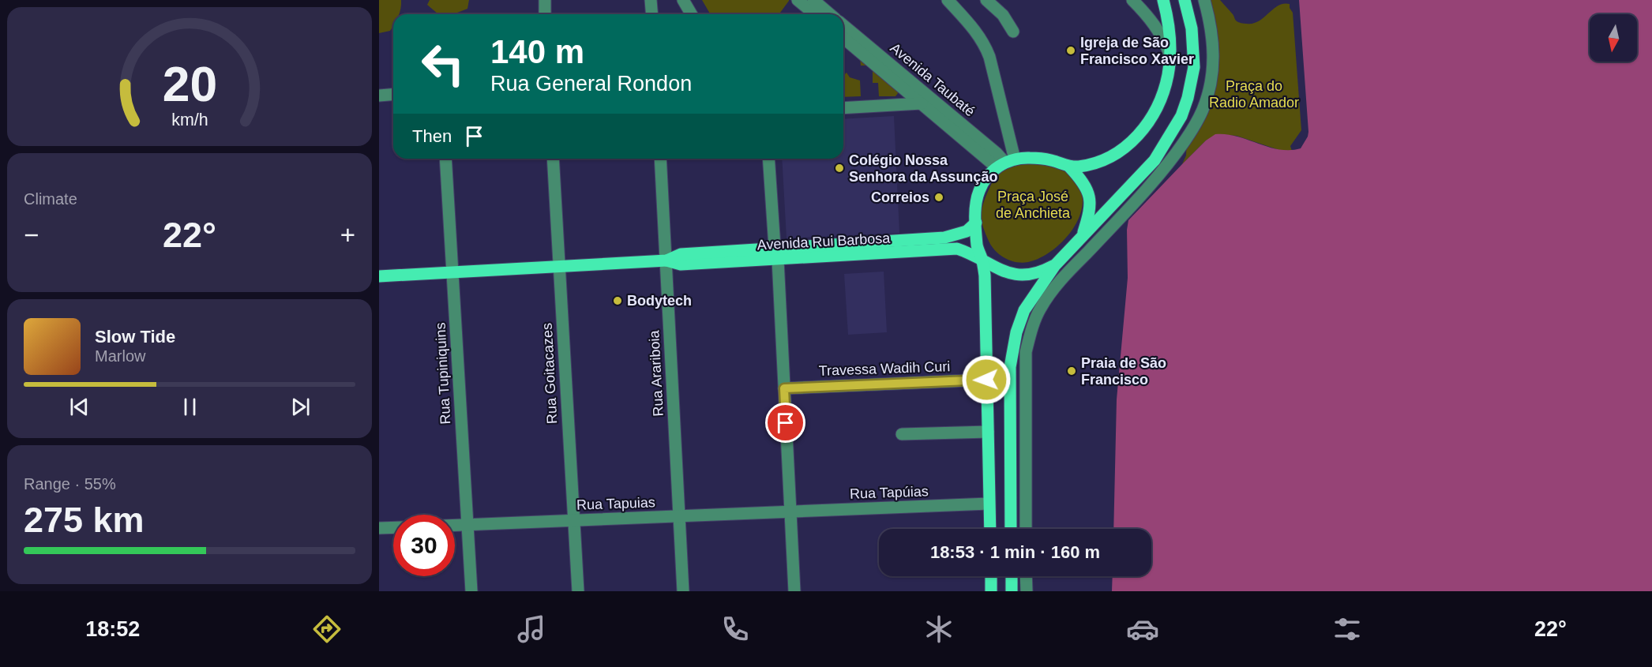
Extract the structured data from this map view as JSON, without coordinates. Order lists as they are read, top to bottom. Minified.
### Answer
{"streets":{"main road":["Avenida Rui Barbosa"],"street":["Avenida Taubaté","Travessa Wadih Curi","Rua Tupiniquins","Rua Goitacazes","Rua Arariboia","Rua Tapúias","Rua Tapuias"]},"crossings":[["Avenida Taubaté","Avenida Rui Barbosa"],["Avenida Rui Barbosa","Rua Tupiniquins"],["Avenida Rui Barbosa","Rua Goitacazes"],["Avenida Rui Barbosa","Rua Arariboia"],["Rua Tupiniquins","Rua Tapuias"],["Rua Goitacazes","Rua Tapuias"],["Rua Arariboia","Rua Tapuias"],["Rua Tapúias","Rua Tapuias"]],"parks":["Praça do Radio Amador","Praça José de Anchieta"],"places":["Igreja de São Francisco Xavier","Colégio Nossa Senhora da Assunção","Correios","Bodytech","Praia de São Francisco"],"north":"bottom","page":{"turn":["140 m","Rua General Rondon"],"then":"Then","tile":["Climate",["Range · 55%","275 km"]],"heat":["−","22°","+"],"song":["Slow Tide","Marlow"],"limit":"30","trip":"18:53 · 1 min · 160 m","tabs":["18:52","22°"],"gauge":["20","km/h"]}}
